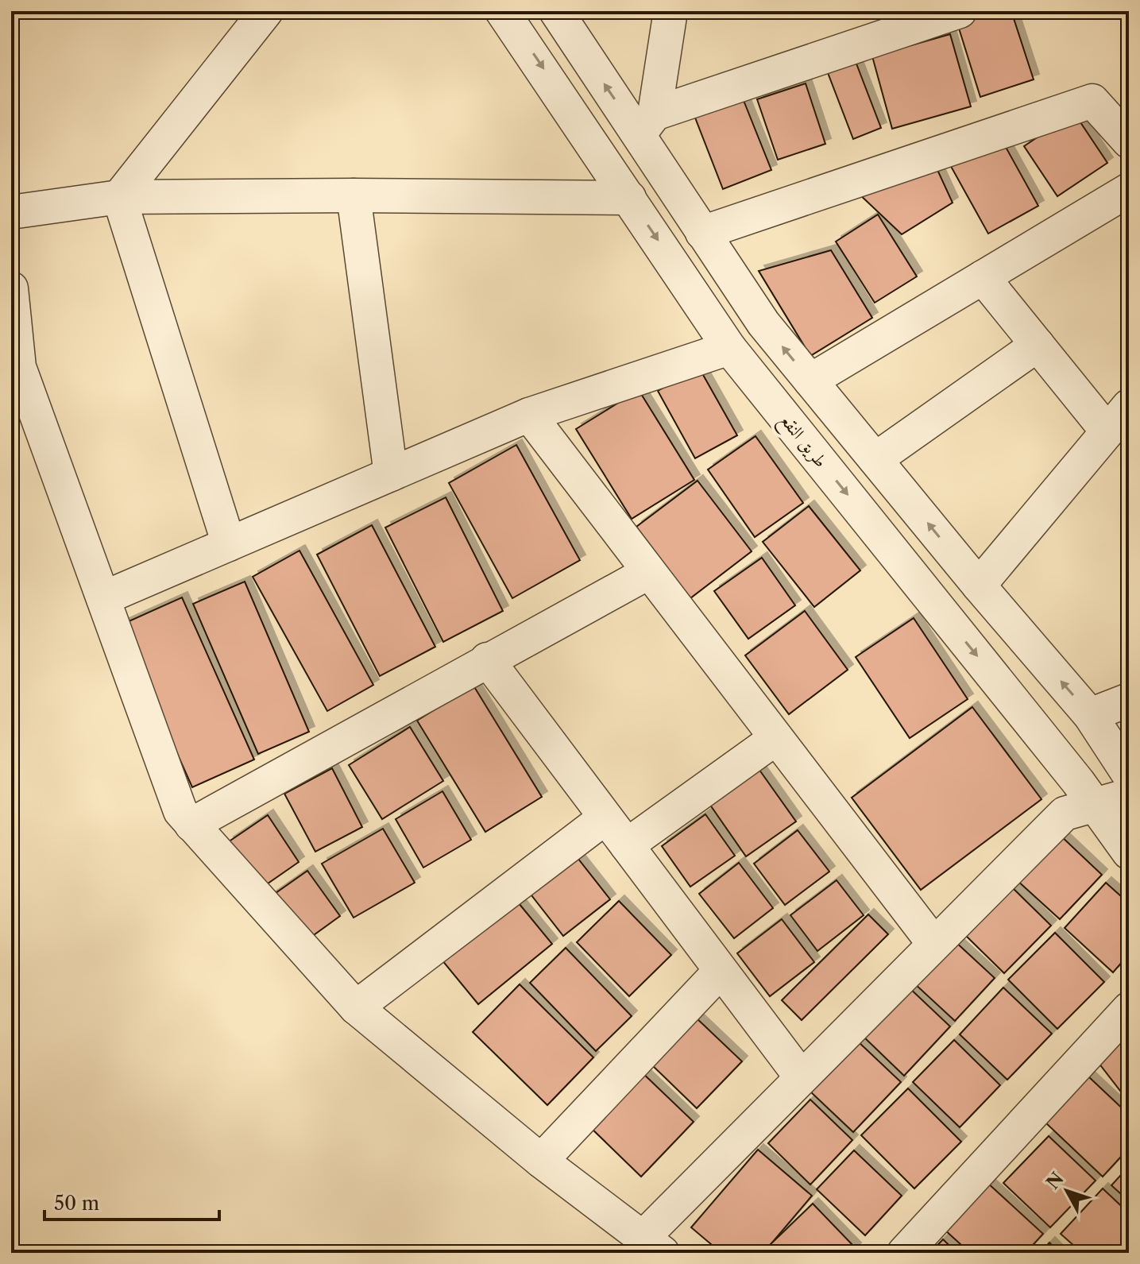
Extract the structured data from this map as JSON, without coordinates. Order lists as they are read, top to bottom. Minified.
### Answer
{"streets":{"street":["طريق النقع"]},"scale_bar":"50 m","north":"top left"}
